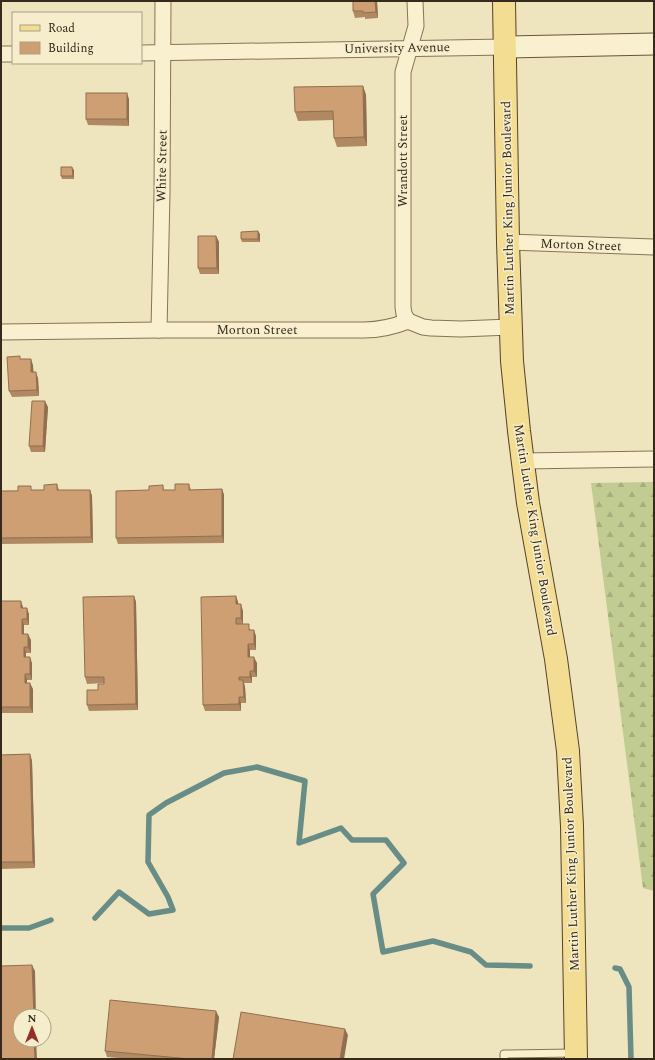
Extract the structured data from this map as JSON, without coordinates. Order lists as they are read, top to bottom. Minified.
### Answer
{"streets":{"main road":["Martin Luther King Junior Boulevard"],"street":["University Avenue","Wrandott Street","White Street","Morton Street"]},"crossings":[["University Avenue","Wrandott Street"],["University Avenue","White Street"],["University Avenue","Martin Luther King Junior Boulevard"],["Wrandott Street","Morton Street"],["White Street","Morton Street"],["Martin Luther King Junior Boulevard","Morton Street"]],"legend":["Road","Building"],"north":"top"}
